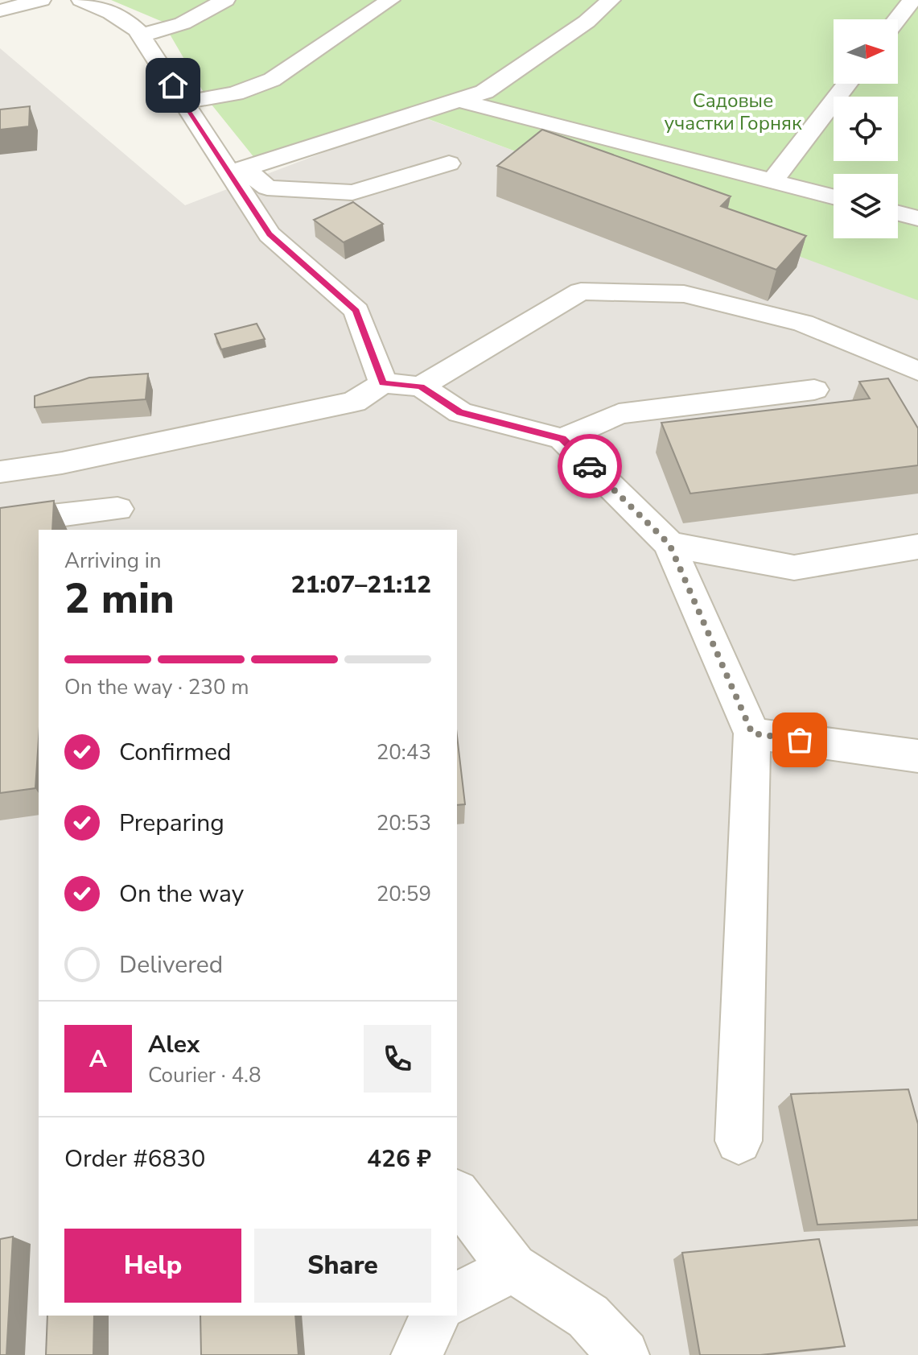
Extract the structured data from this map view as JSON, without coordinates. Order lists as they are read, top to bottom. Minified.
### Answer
{"parks":["Садовые участки Горняк"],"north":"right","page":{"heading":["2 min","Arriving in","21:07–21:12"],"panel":["Alex","Courier · 4.8","Order #6830","426 ₽"],"bar":"On the way · 230 m","list":[["Confirmed","20:43"],["Preparing","20:53"],["On the way","20:59"],"Delivered"],"round":"A","buttons":["Help","Share"]}}
